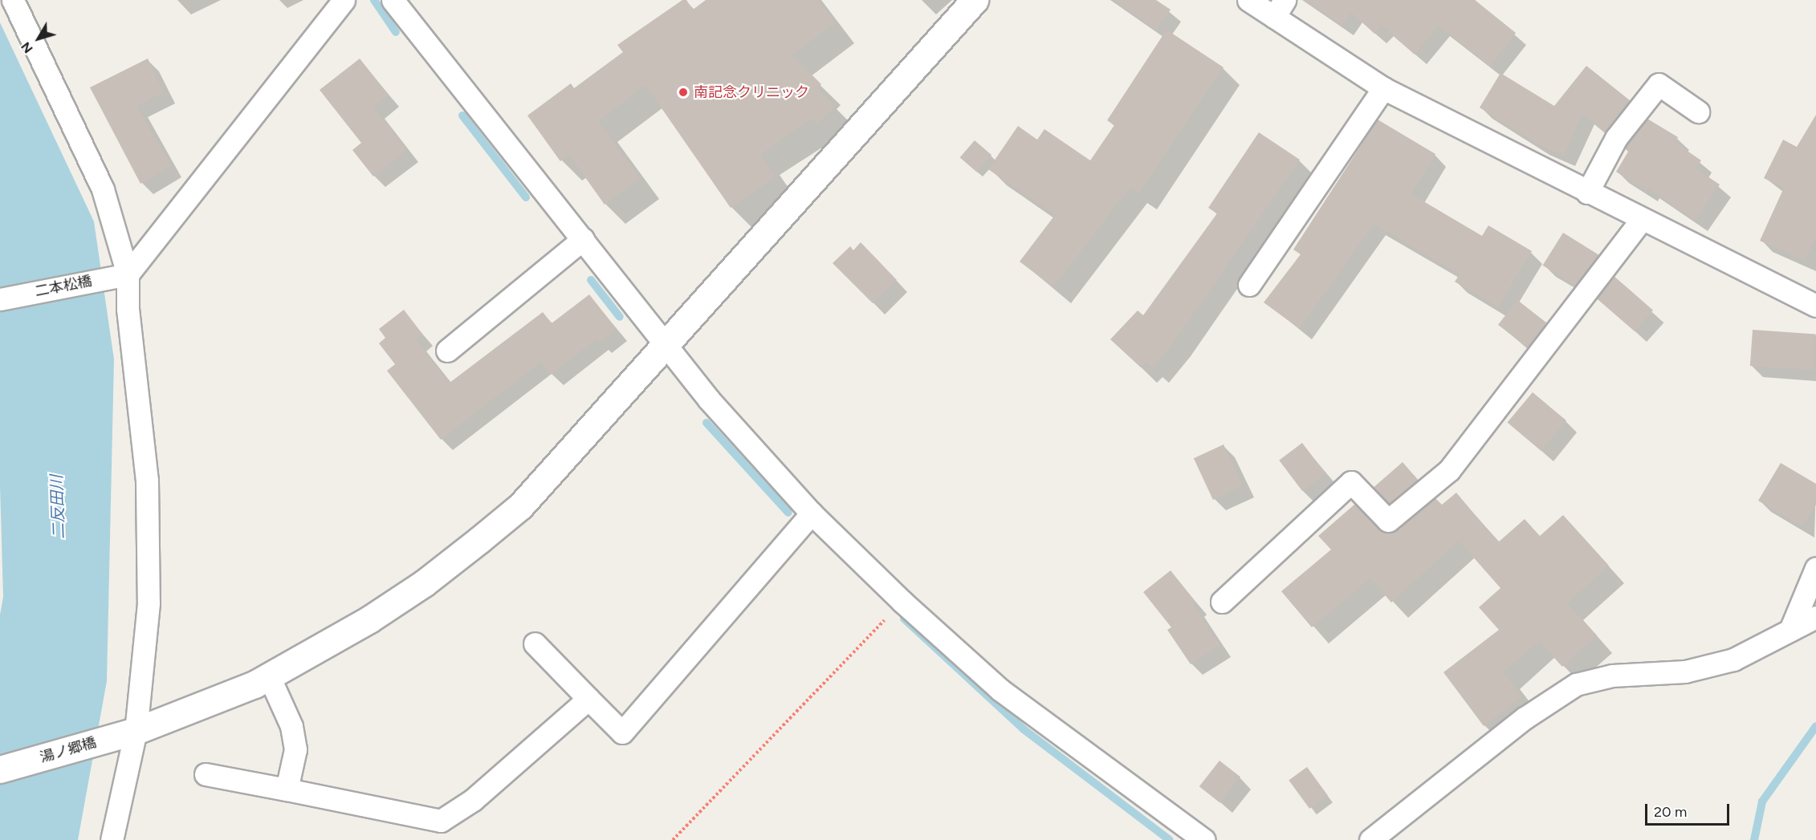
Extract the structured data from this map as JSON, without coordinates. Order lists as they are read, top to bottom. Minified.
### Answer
{"streets":{"street":["二本松橋","湯ノ郷橋"]},"water":["二反田川"],"places":["南記念クリニック"],"scale_bar":"20 m","north":"bottom left"}
